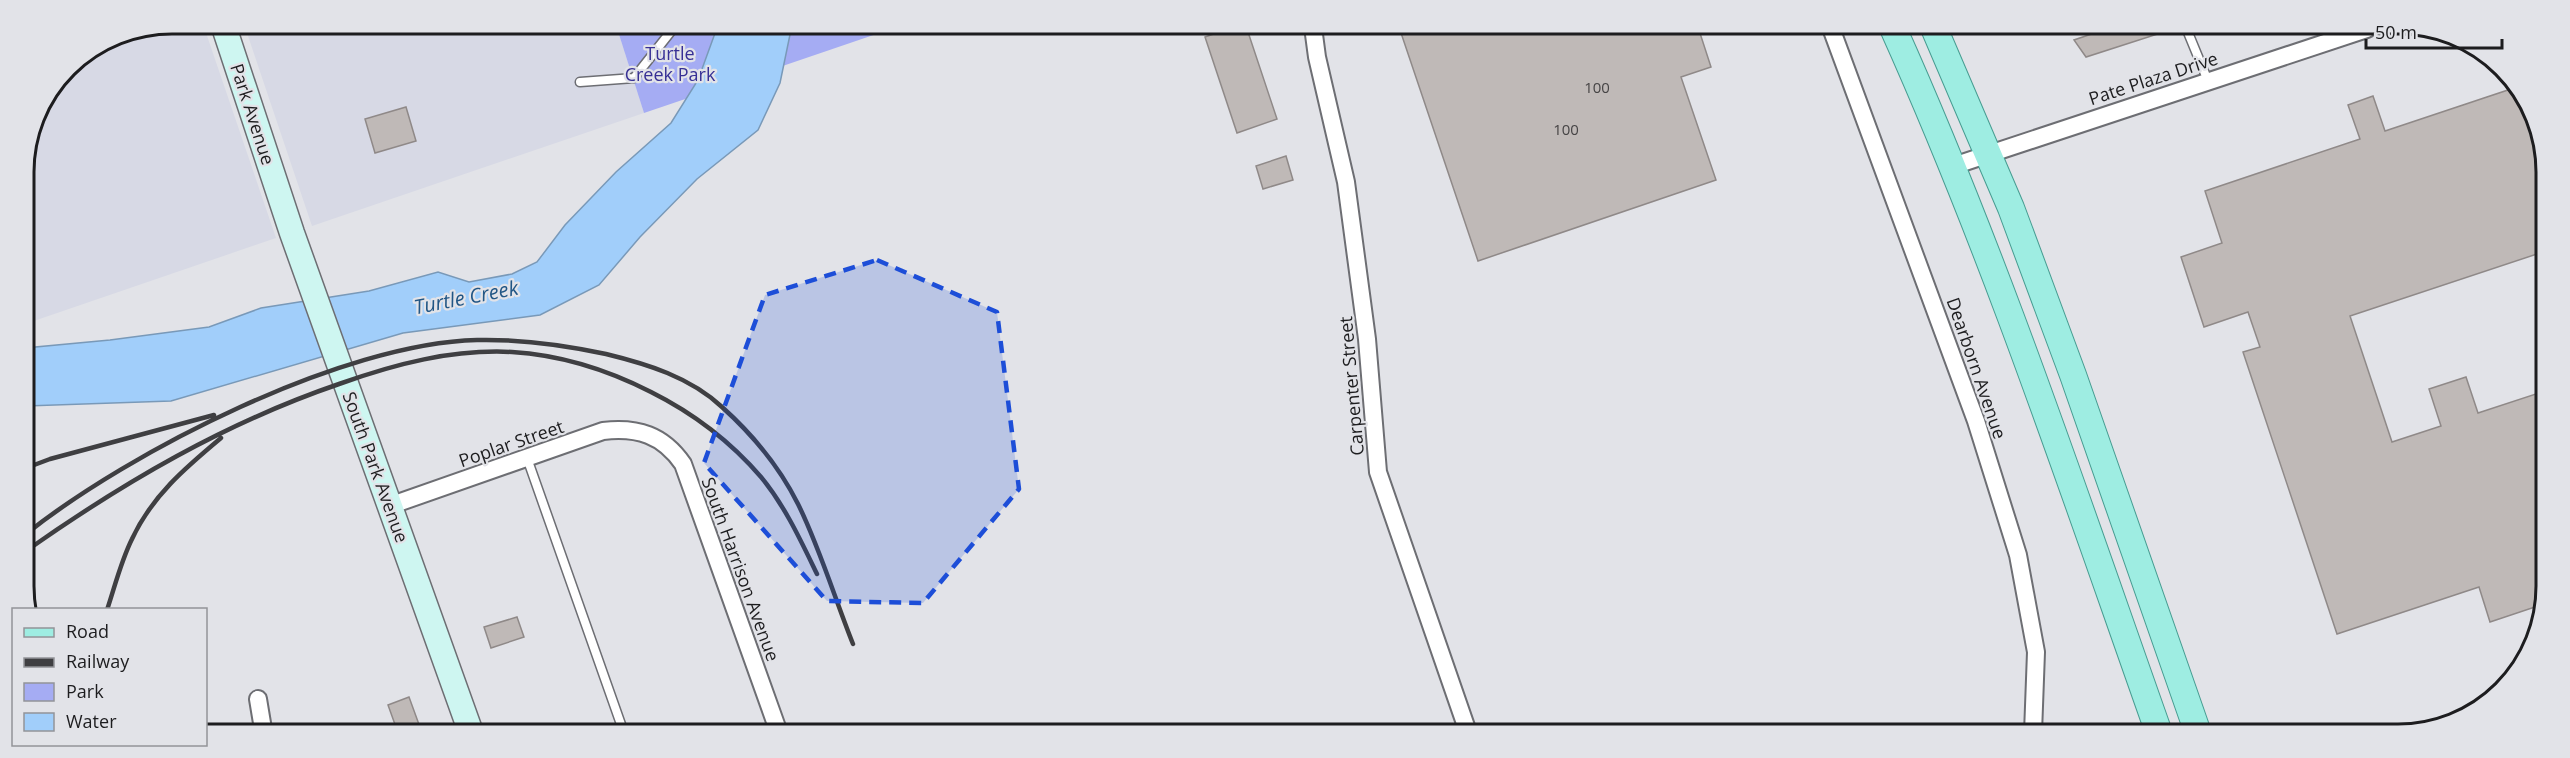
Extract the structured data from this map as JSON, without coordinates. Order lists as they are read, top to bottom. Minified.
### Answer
{"streets":{"street":["Pate Plaza Drive","Park Avenue","Dearborn Avenue","Carpenter Street","Poplar Street","South Park Avenue","South Harrison Avenue"]},"crossings":[["Park Avenue","South Park Avenue"],["Poplar Street","South Park Avenue"],["Poplar Street","South Harrison Avenue"]],"water":["Turtle Creek"],"parks":["Turtle Creek Park"],"house_numbers":["100","100"],"legend":["Road","Railway","Park","Water"],"scale_bar":"50 m"}
